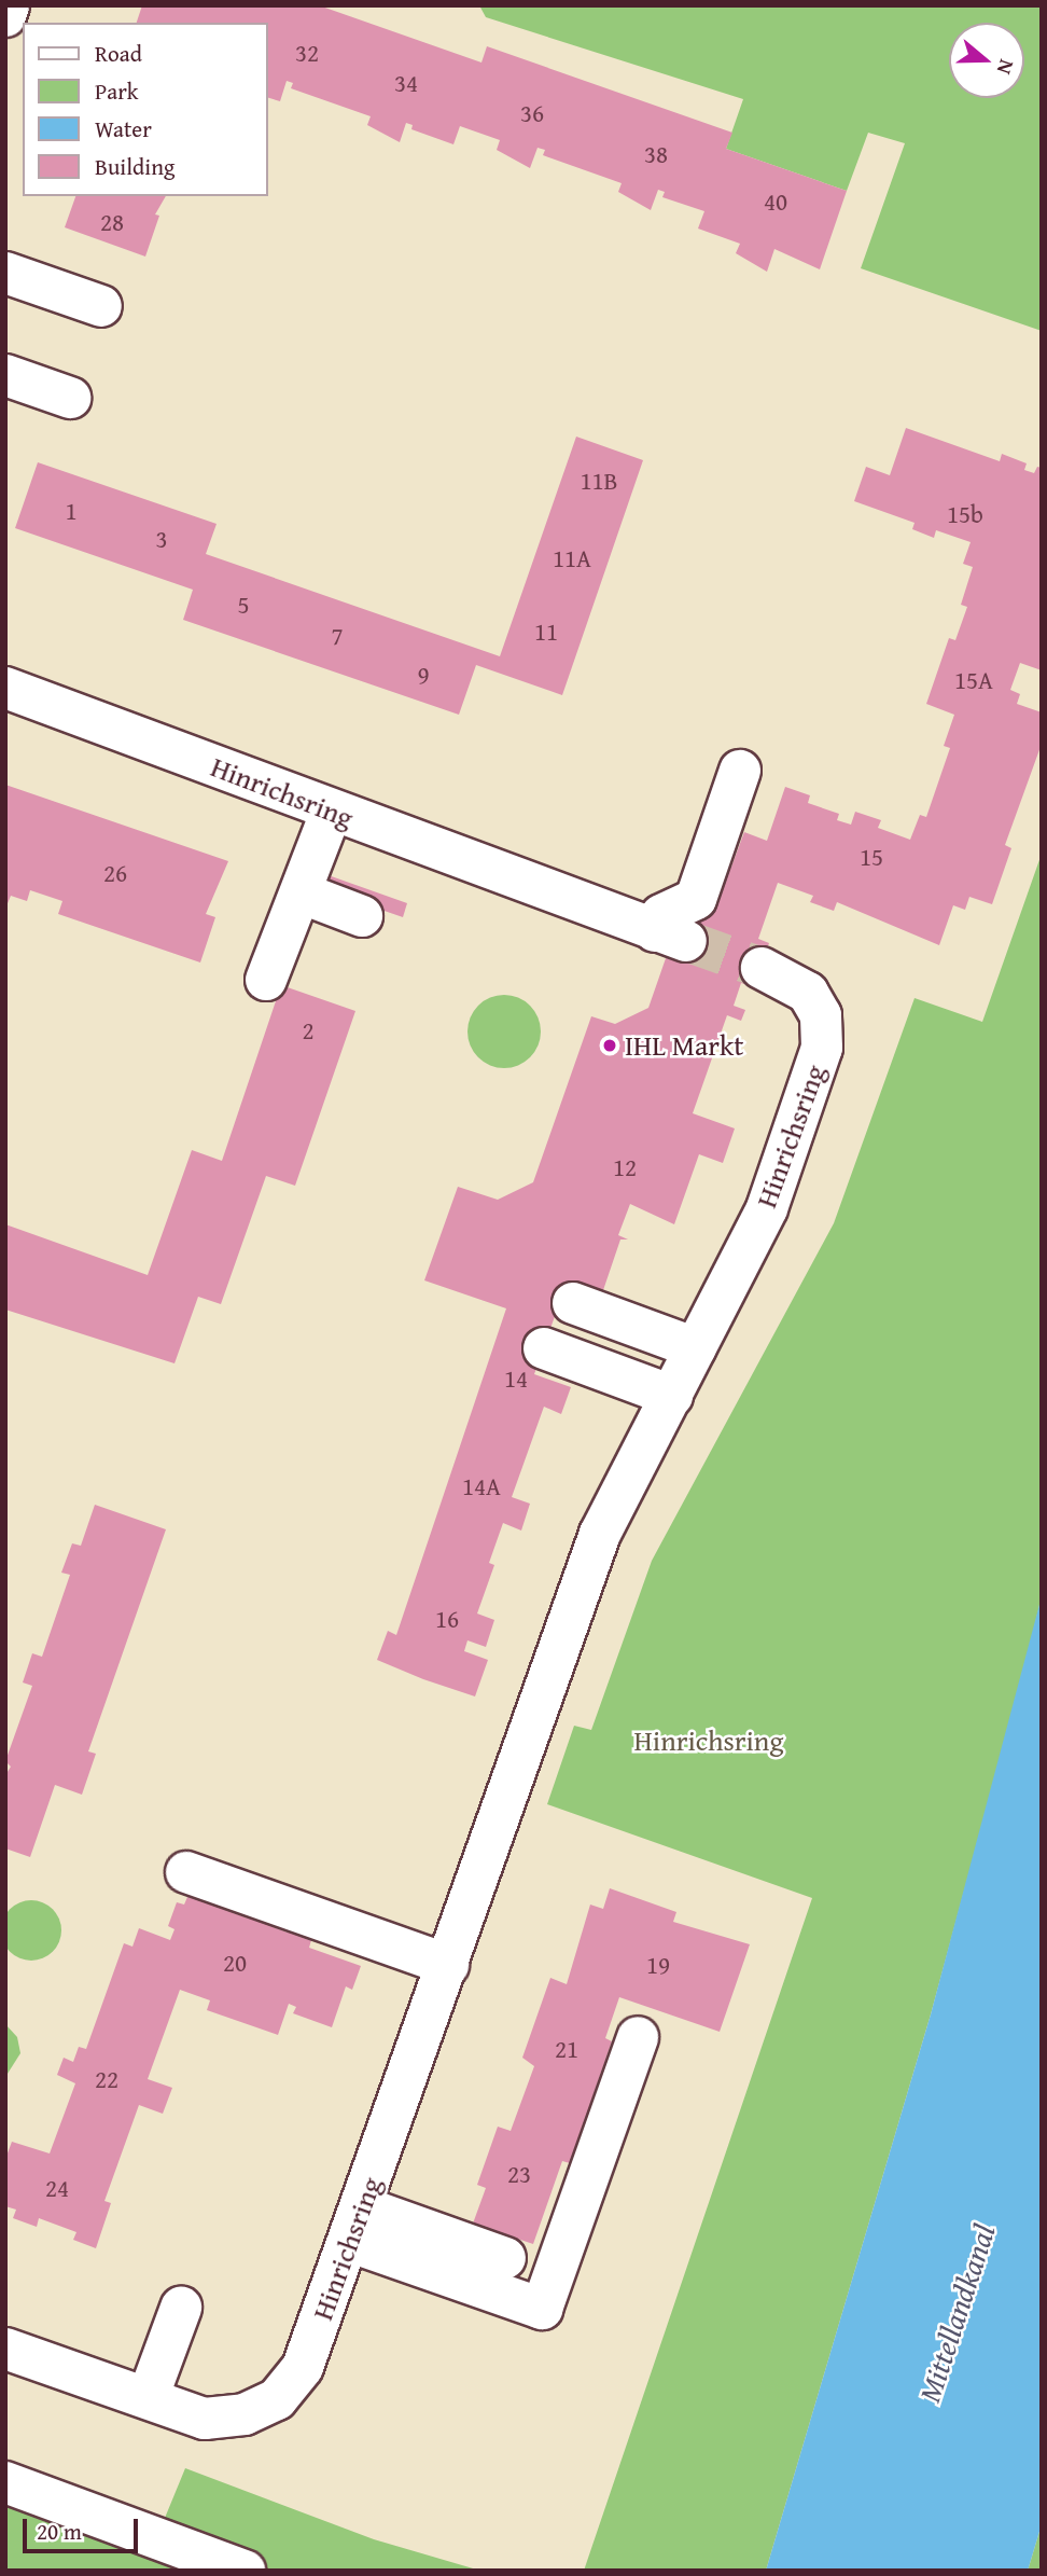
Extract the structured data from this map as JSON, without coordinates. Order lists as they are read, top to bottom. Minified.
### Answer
{"streets":{"street":["Hinrichsring"]},"water":["Mittellandkanal"],"parks":["Hinrichsring"],"places":["IHL Markt"],"house_numbers":["32","34","36","38","40","28","11B","1","15b","3","11A","5","11","7","9","15A","15","26","2","12","14","14A","16","20","19","21","22","23","24"],"legend":["Road","Park","Water","Building"],"scale_bar":"20 m","north":"right"}
